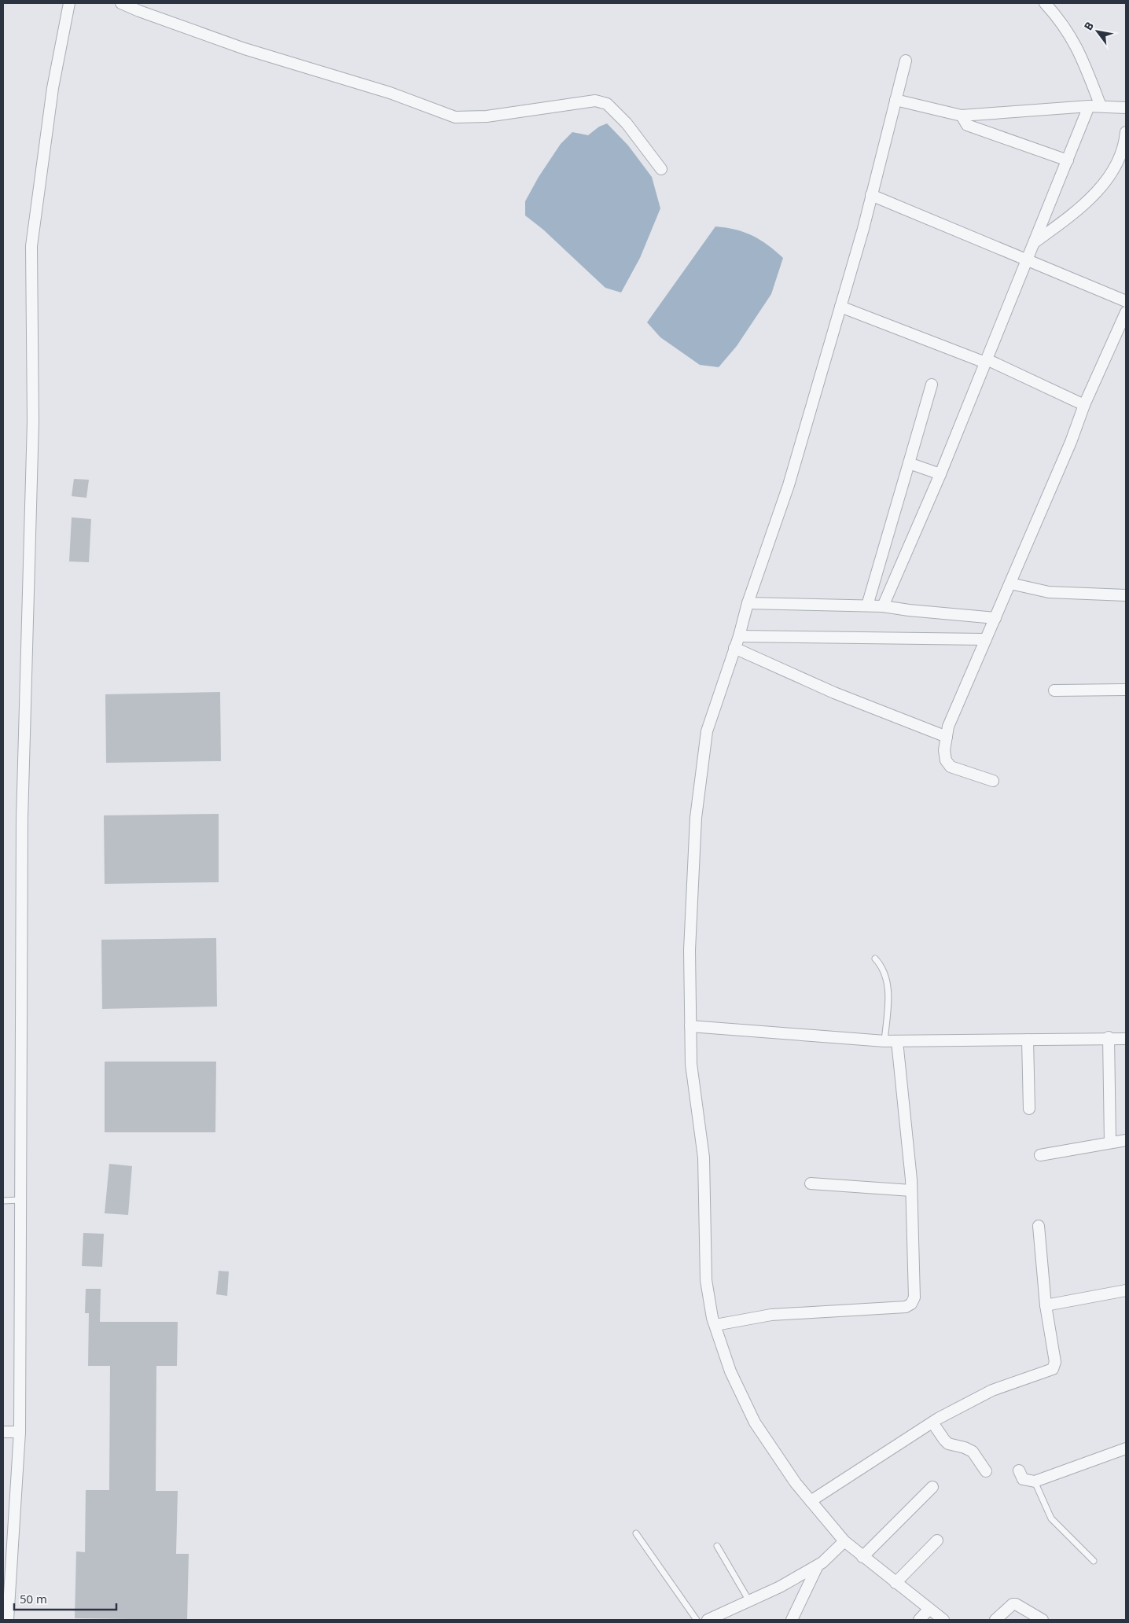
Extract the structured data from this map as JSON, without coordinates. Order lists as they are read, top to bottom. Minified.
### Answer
{"scale_bar":"50 m","north":"top left"}
